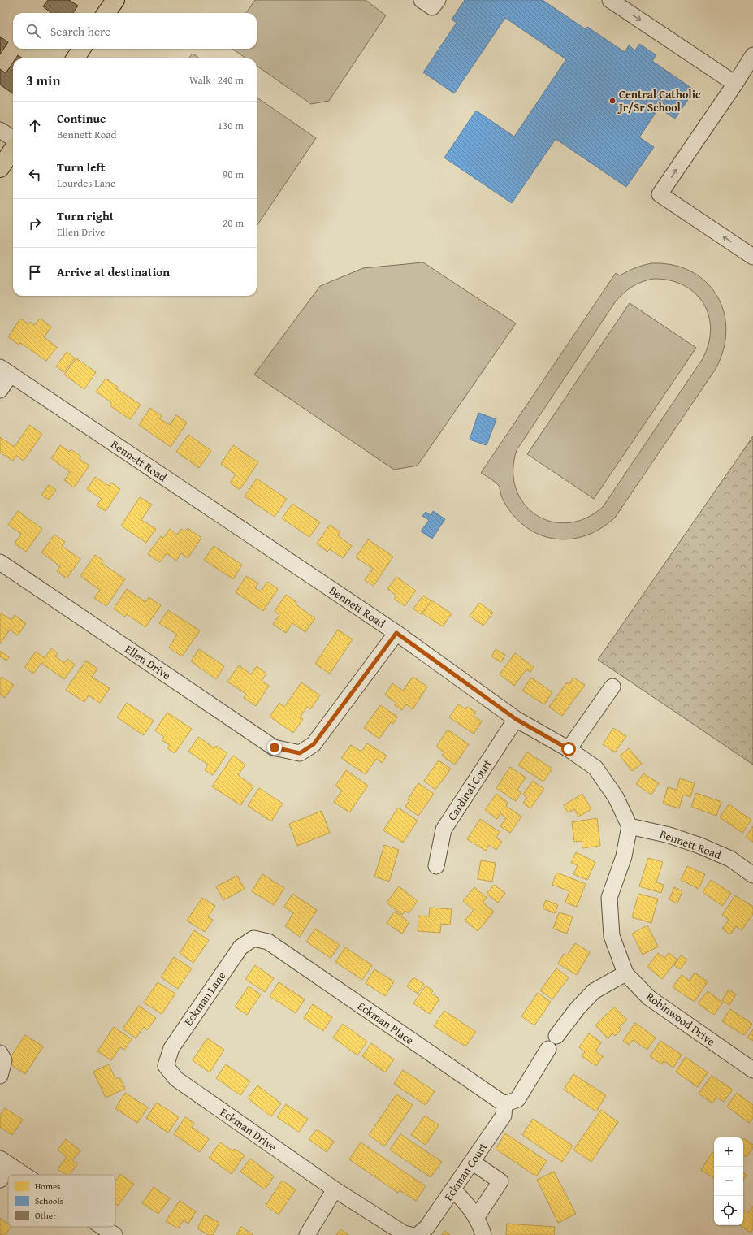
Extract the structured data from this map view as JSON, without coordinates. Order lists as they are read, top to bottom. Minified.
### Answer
{"streets":{"street":["Bennett Road","Ellen Drive","Cardinal Court","Eckman Lane","Robinwood Drive","Eckman Place","Eckman Drive","Eckman Court"]},"crossings":[["Bennett Road","Ellen Drive"],["Bennett Road","Cardinal Court"],["Bennett Road","Robinwood Drive"],["Eckman Lane","Eckman Place"],["Eckman Lane","Eckman Drive"],["Eckman Place","Eckman Court"]],"places":["Central Catholic Jr/Sr School"],"legend":["Homes","Schools","Other"],"page":{"search":"Search here","heading":["3 min","Walk · 240 m"],"list":[["Continue","Bennett Road","130 m"],["Turn left","Lourdes Lane","90 m"],["Turn right","Ellen Drive","20 m"],"Arrive at destination"],"map_buttons":["+","−"]}}
